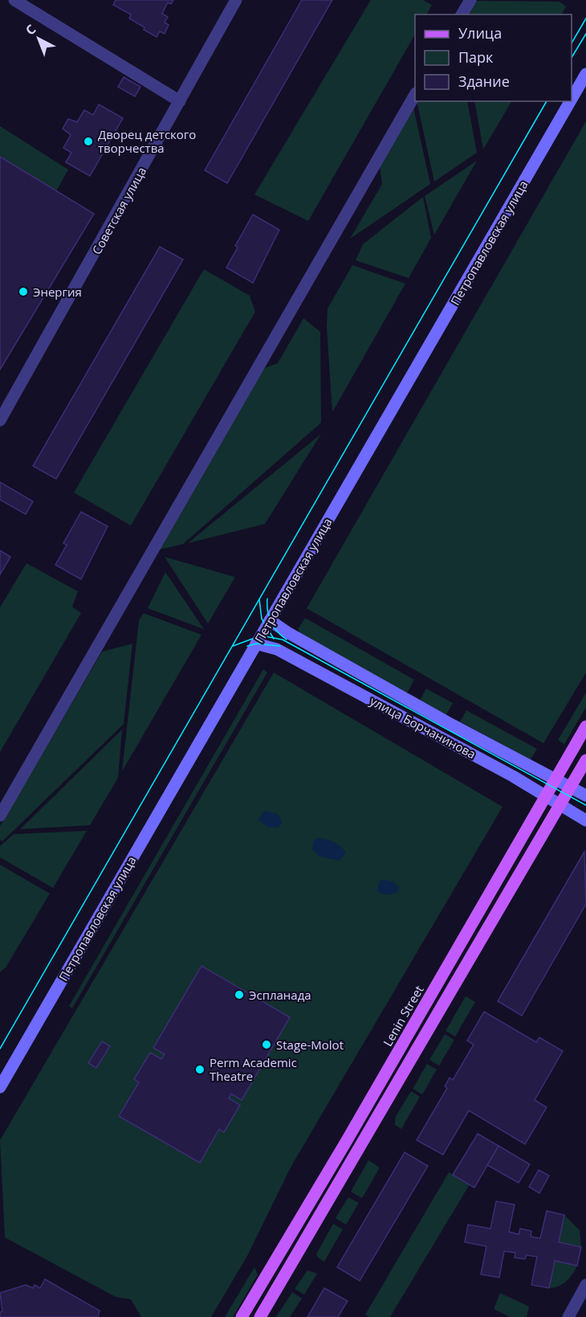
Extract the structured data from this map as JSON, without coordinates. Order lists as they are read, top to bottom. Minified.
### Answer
{"streets":{"main road":["Петропавловская улица","улица Борчанинова","Lenin Street"],"street":["Советская улица"]},"crossings":[["Петропавловская улица","улица Борчанинова"],["улица Борчанинова","Lenin Street"]],"places":["Дворец детского творчества","Энергия","Эспланада","Stage-Molot","Perm Academic Theatre"],"legend":["Улица","Парк","Здание"],"north":"top left"}
